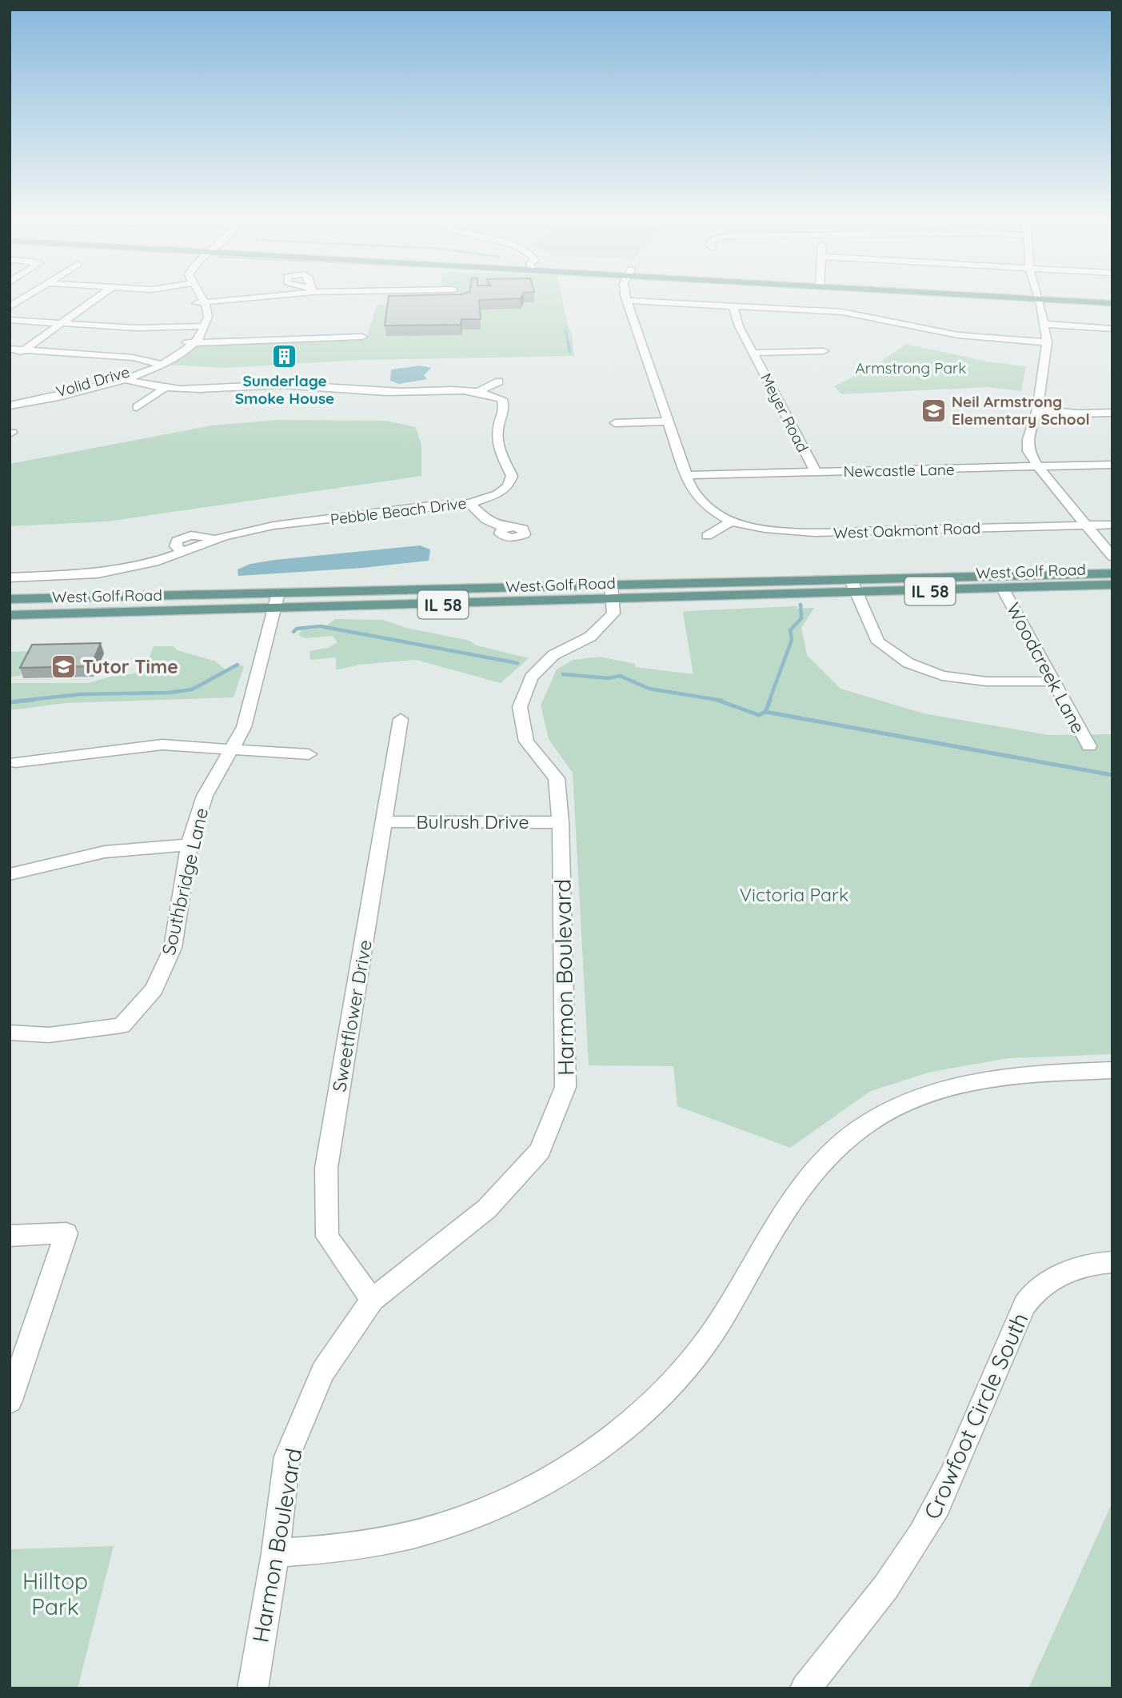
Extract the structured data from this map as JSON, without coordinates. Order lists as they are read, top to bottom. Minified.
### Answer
{"streets":{"main road":["West Golf Road","IL 58"],"street":["Volid Drive","Meyer Road","Newcastle Lane","Pebble Beach Drive","West Oakmont Road","Woodcreek Lane","Bulrush Drive","Southbridge Lane","Harmon Boulevard","Sweetflower Drive","Crowfoot Circle South"]},"crossings":[["Volid Drive","Pebble Beach Drive"],["Meyer Road","Newcastle Lane"],["West Golf Road","Woodcreek Lane"],["West Golf Road","Southbridge Lane"],["West Golf Road","Harmon Boulevard"],["Bulrush Drive","Harmon Boulevard"],["Bulrush Drive","Sweetflower Drive"],["Harmon Boulevard","Sweetflower Drive"]],"parks":["Armstrong Park","Victoria Park","Hilltop Park"],"places":{"building":["Sunderlage Smoke House"],"school or university":["Neil Armstrong Elementary School","Tutor Time"]}}
